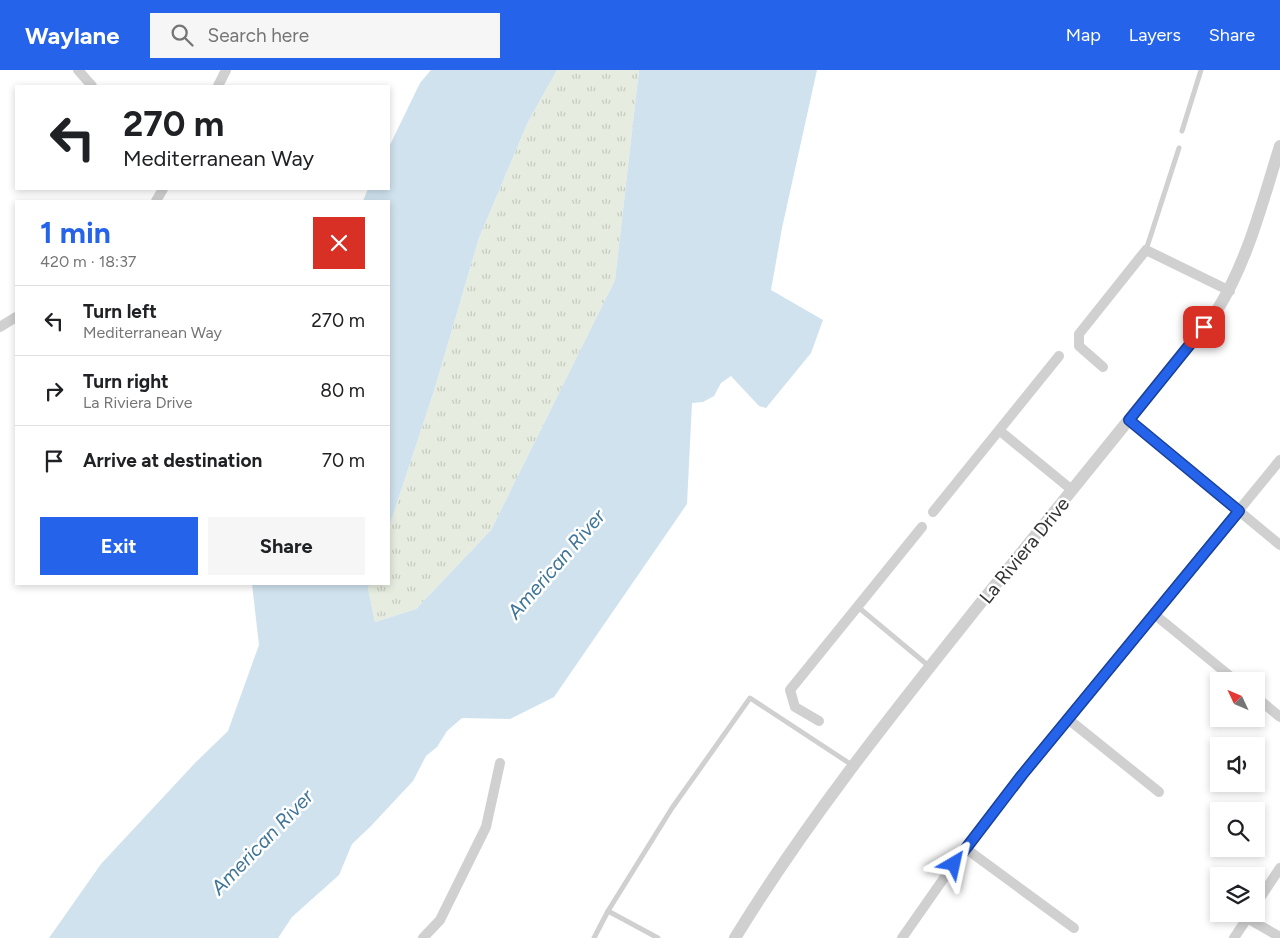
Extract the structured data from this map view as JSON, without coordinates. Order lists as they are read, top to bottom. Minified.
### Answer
{"streets":{"street":["La Riviera Drive"]},"water":["American River"],"north":"top left","page":{"header":"Waylane","search":"Search here","nav":["Map","Layers","Share"],"turn":["270 m","Mediterranean Way"],"heading":["1 min","420 m · 18:37"],"list":[{"name":"Turn left","note":"Mediterranean Way","value":"270 m"},{"name":"Turn right","note":"La Riviera Drive","value":"80 m"},{"name":"Arrive at destination","value":"70 m"}],"buttons":["Exit","Share"]}}
